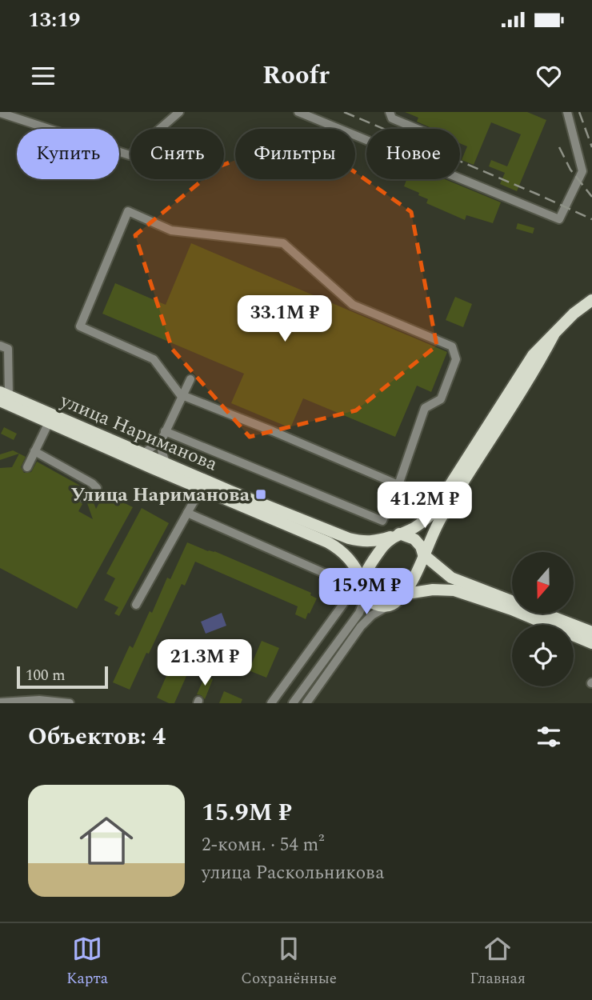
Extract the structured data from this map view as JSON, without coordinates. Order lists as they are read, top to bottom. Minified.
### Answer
{"streets":{"main road":["улица Нариманова"]},"places":{"transit":["Улица Нариманова"]},"scale_bar":"100 m","north":"bottom","page":{"status":"13:19","header":"Roofr","chip":["Купить","Снять","Фильтры","Новое"],"price":["33.1M ₽","41.2M ₽","15.9M ₽","21.3M ₽"],"scale":"100 m","heading":"Объектов: 4","list":[{"name":"15.9M ₽","note":"2-комн. · 54 m² · улица Раскольникова"}],"tabs":["Карта","Сохранённые","Главная"]}}
